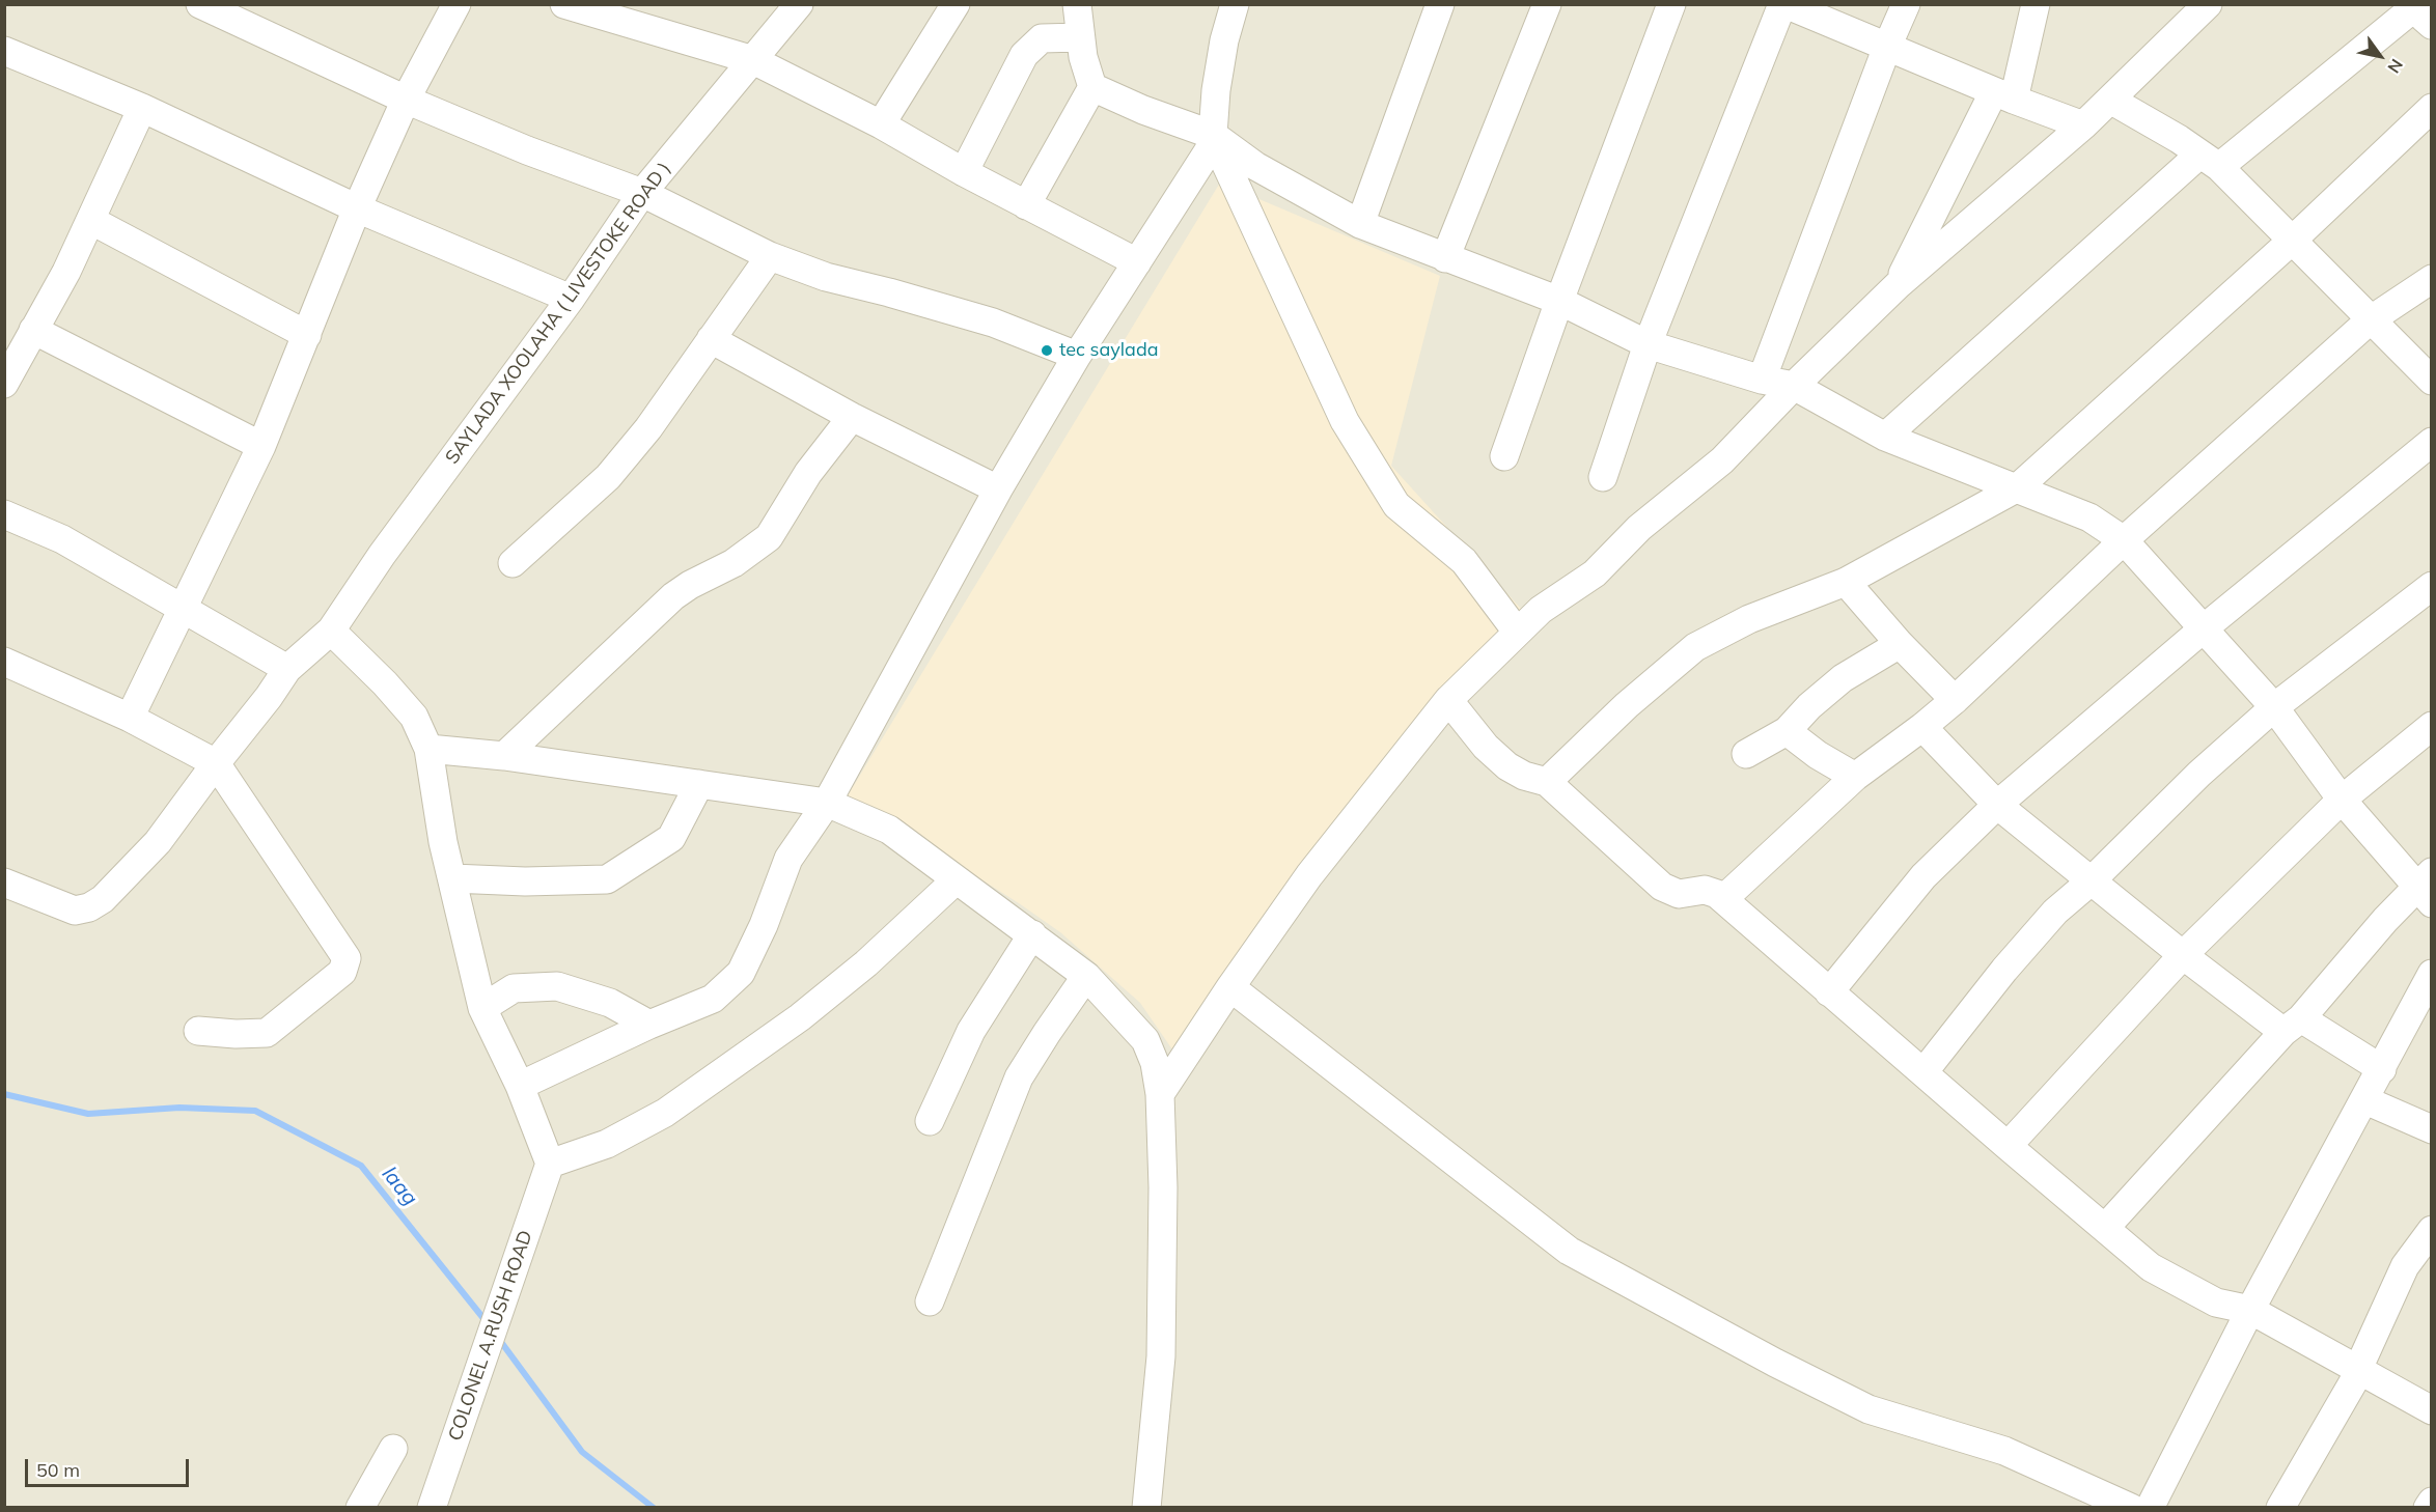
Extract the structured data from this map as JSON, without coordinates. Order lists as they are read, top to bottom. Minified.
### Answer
{"streets":{"street":["SAYLADA XOOLAHA ( LIVESTOKE ROAD )","COLONEL A.RUSH ROAD"]},"water":["laag"],"places":["tec saylada"],"scale_bar":"50 m","north":"bottom right"}
